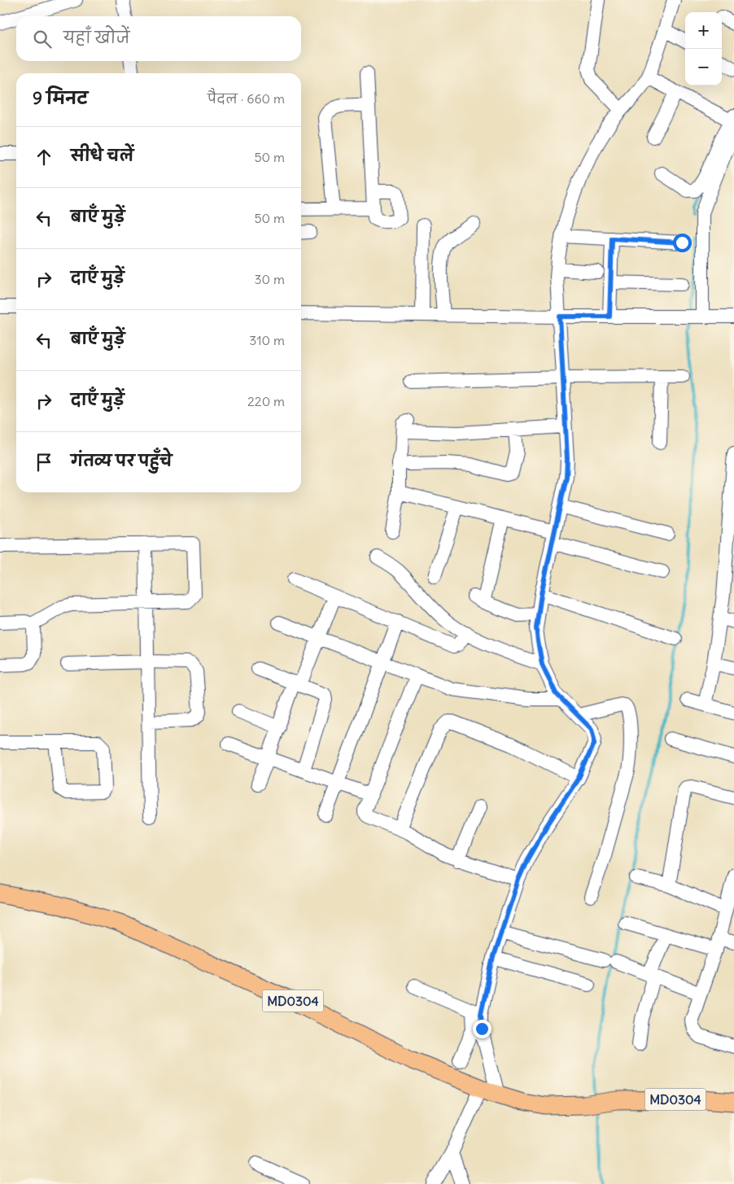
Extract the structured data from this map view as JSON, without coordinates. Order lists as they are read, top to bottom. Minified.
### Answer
{"streets":{"main road":["MD0304"]},"page":{"map_buttons":["+","−"],"search":"यहाँ खोजें","heading":["9 मिनट","पैदल · 660 m"],"list":[["सीधे चलें","50 m"],["बाएँ मुड़ें","50 m"],["दाएँ मुड़ें","30 m"],["बाएँ मुड़ें","310 m"],["दाएँ मुड़ें","220 m"],"गंतव्य पर पहुँचे"]}}
